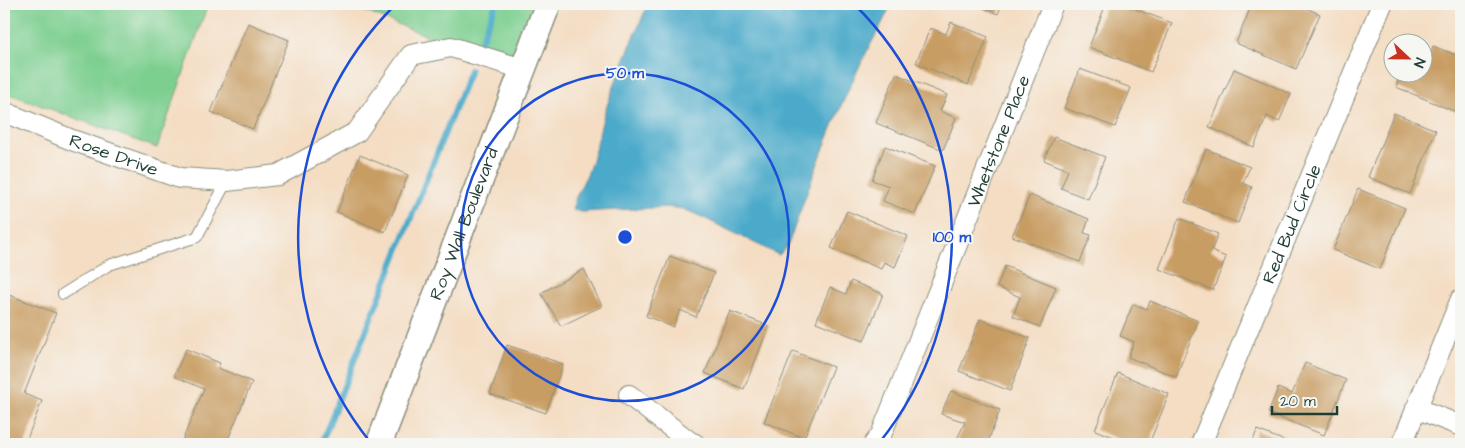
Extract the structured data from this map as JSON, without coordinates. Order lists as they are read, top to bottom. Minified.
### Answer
{"streets":{"street":["Whetstone Place","Rose Drive","Roy Wall Boulevard","Red Bud Circle"]},"crossings":[["Rose Drive","Roy Wall Boulevard"]],"scale_bar":"20 m","north":"right","rings":["50 m","100 m"]}
